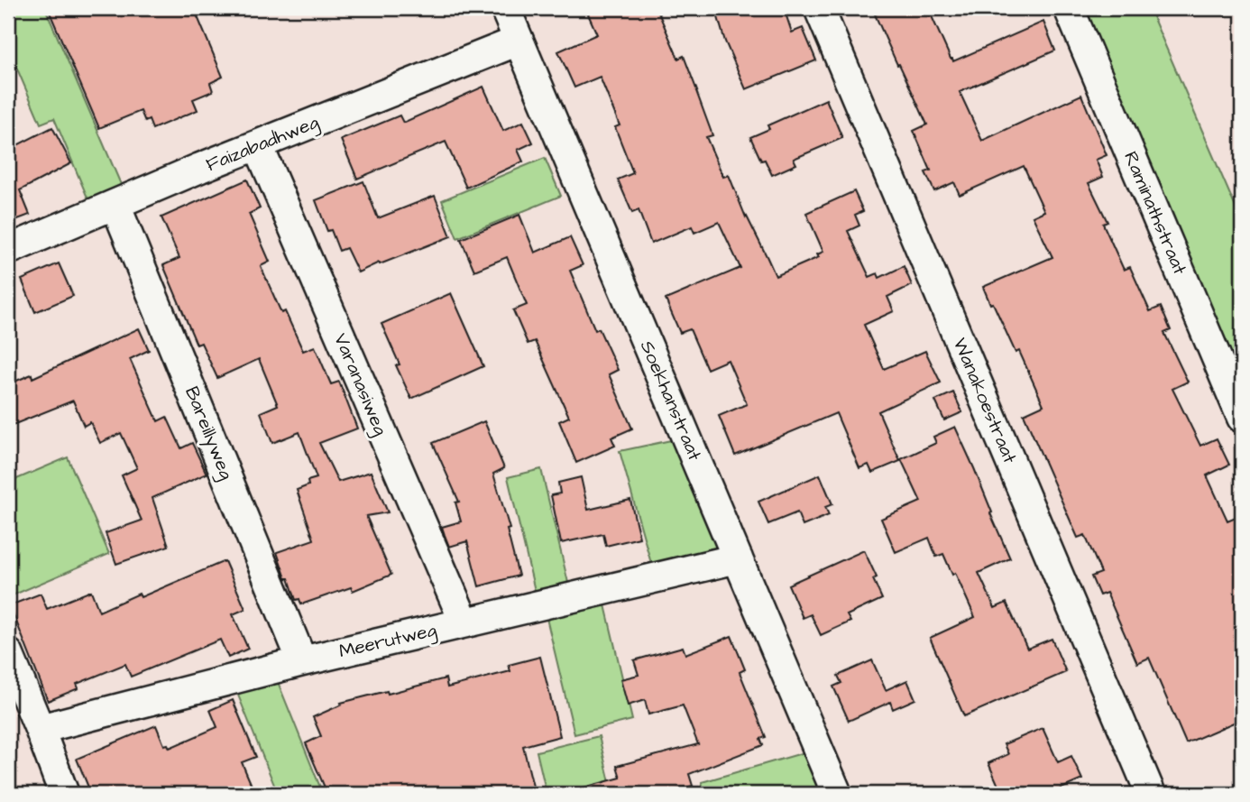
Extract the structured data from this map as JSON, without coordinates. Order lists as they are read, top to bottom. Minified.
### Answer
{"streets":{"street":["Faizabadhweg","Raminathstraat","Varanasiweg","Soekhanstraat","Wanakoestraat","Bareillyweg","Meerutweg"]},"crossings":[["Faizabadhweg","Varanasiweg"],["Faizabadhweg","Soekhanstraat"],["Faizabadhweg","Bareillyweg"],["Varanasiweg","Meerutweg"],["Soekhanstraat","Meerutweg"],["Bareillyweg","Meerutweg"]]}
